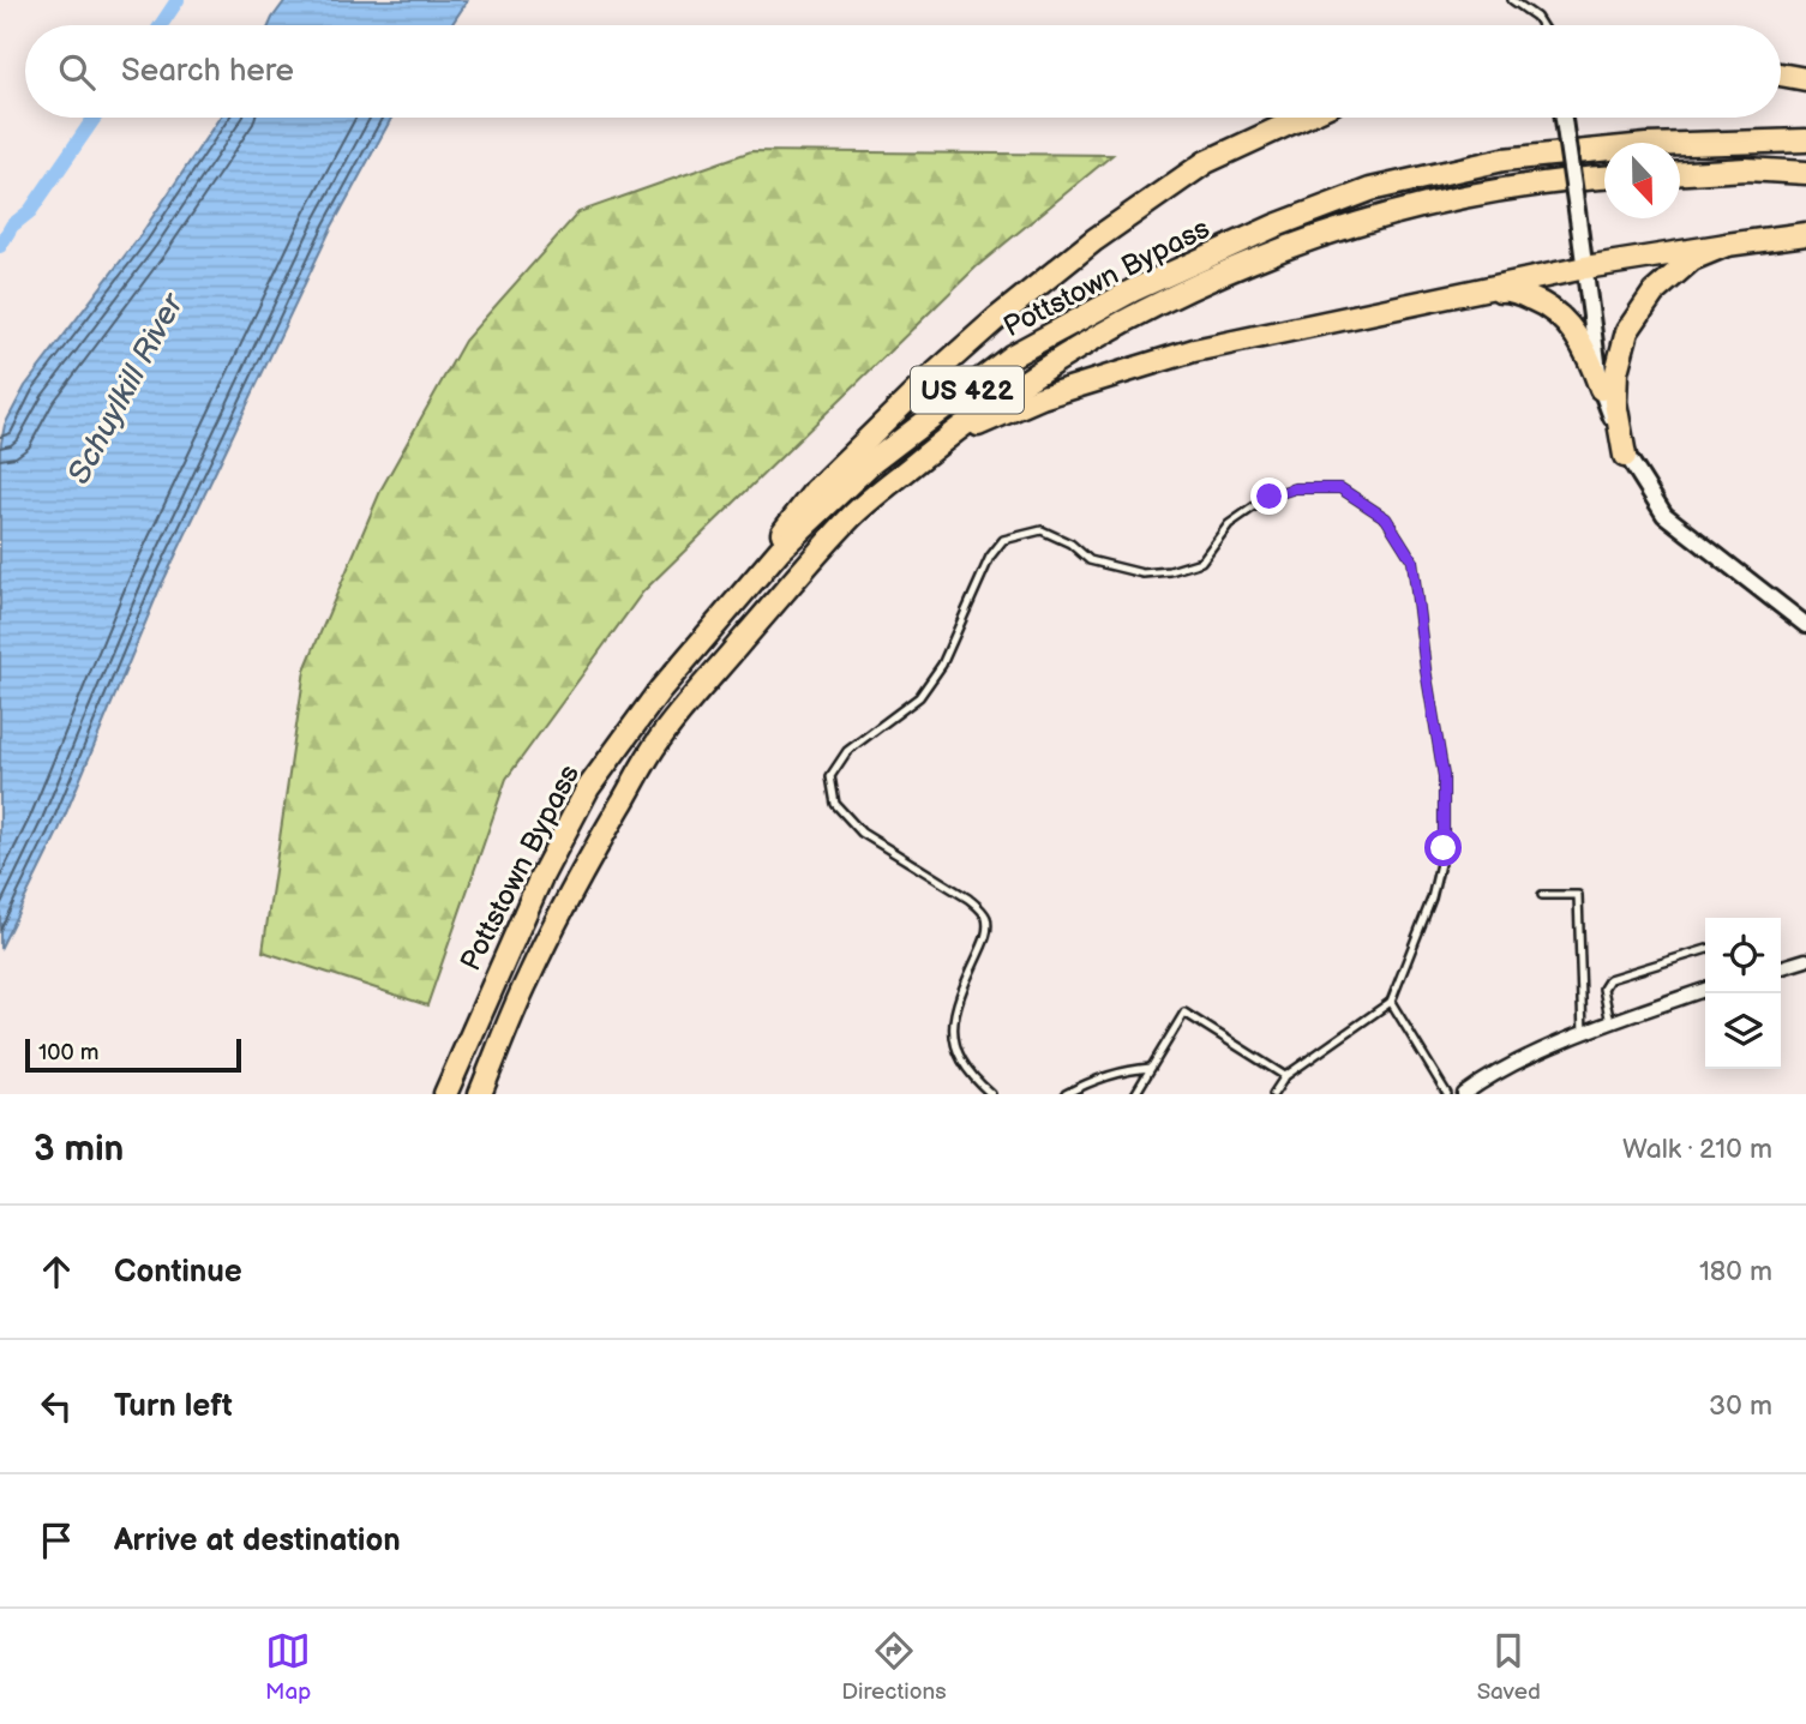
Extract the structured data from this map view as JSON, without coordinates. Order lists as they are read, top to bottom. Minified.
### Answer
{"streets":{"highway":["Pottstown Bypass","US 422"]},"water":["Schuylkill River"],"scale_bar":"100 m","north":"bottom","page":{"search":"Search here","scale":"100 m","heading":["3 min","Walk · 210 m"],"list":[["Continue","180 m"],["Turn left","30 m"],"Arrive at destination"],"nav":["Map","Directions","Saved"]}}
